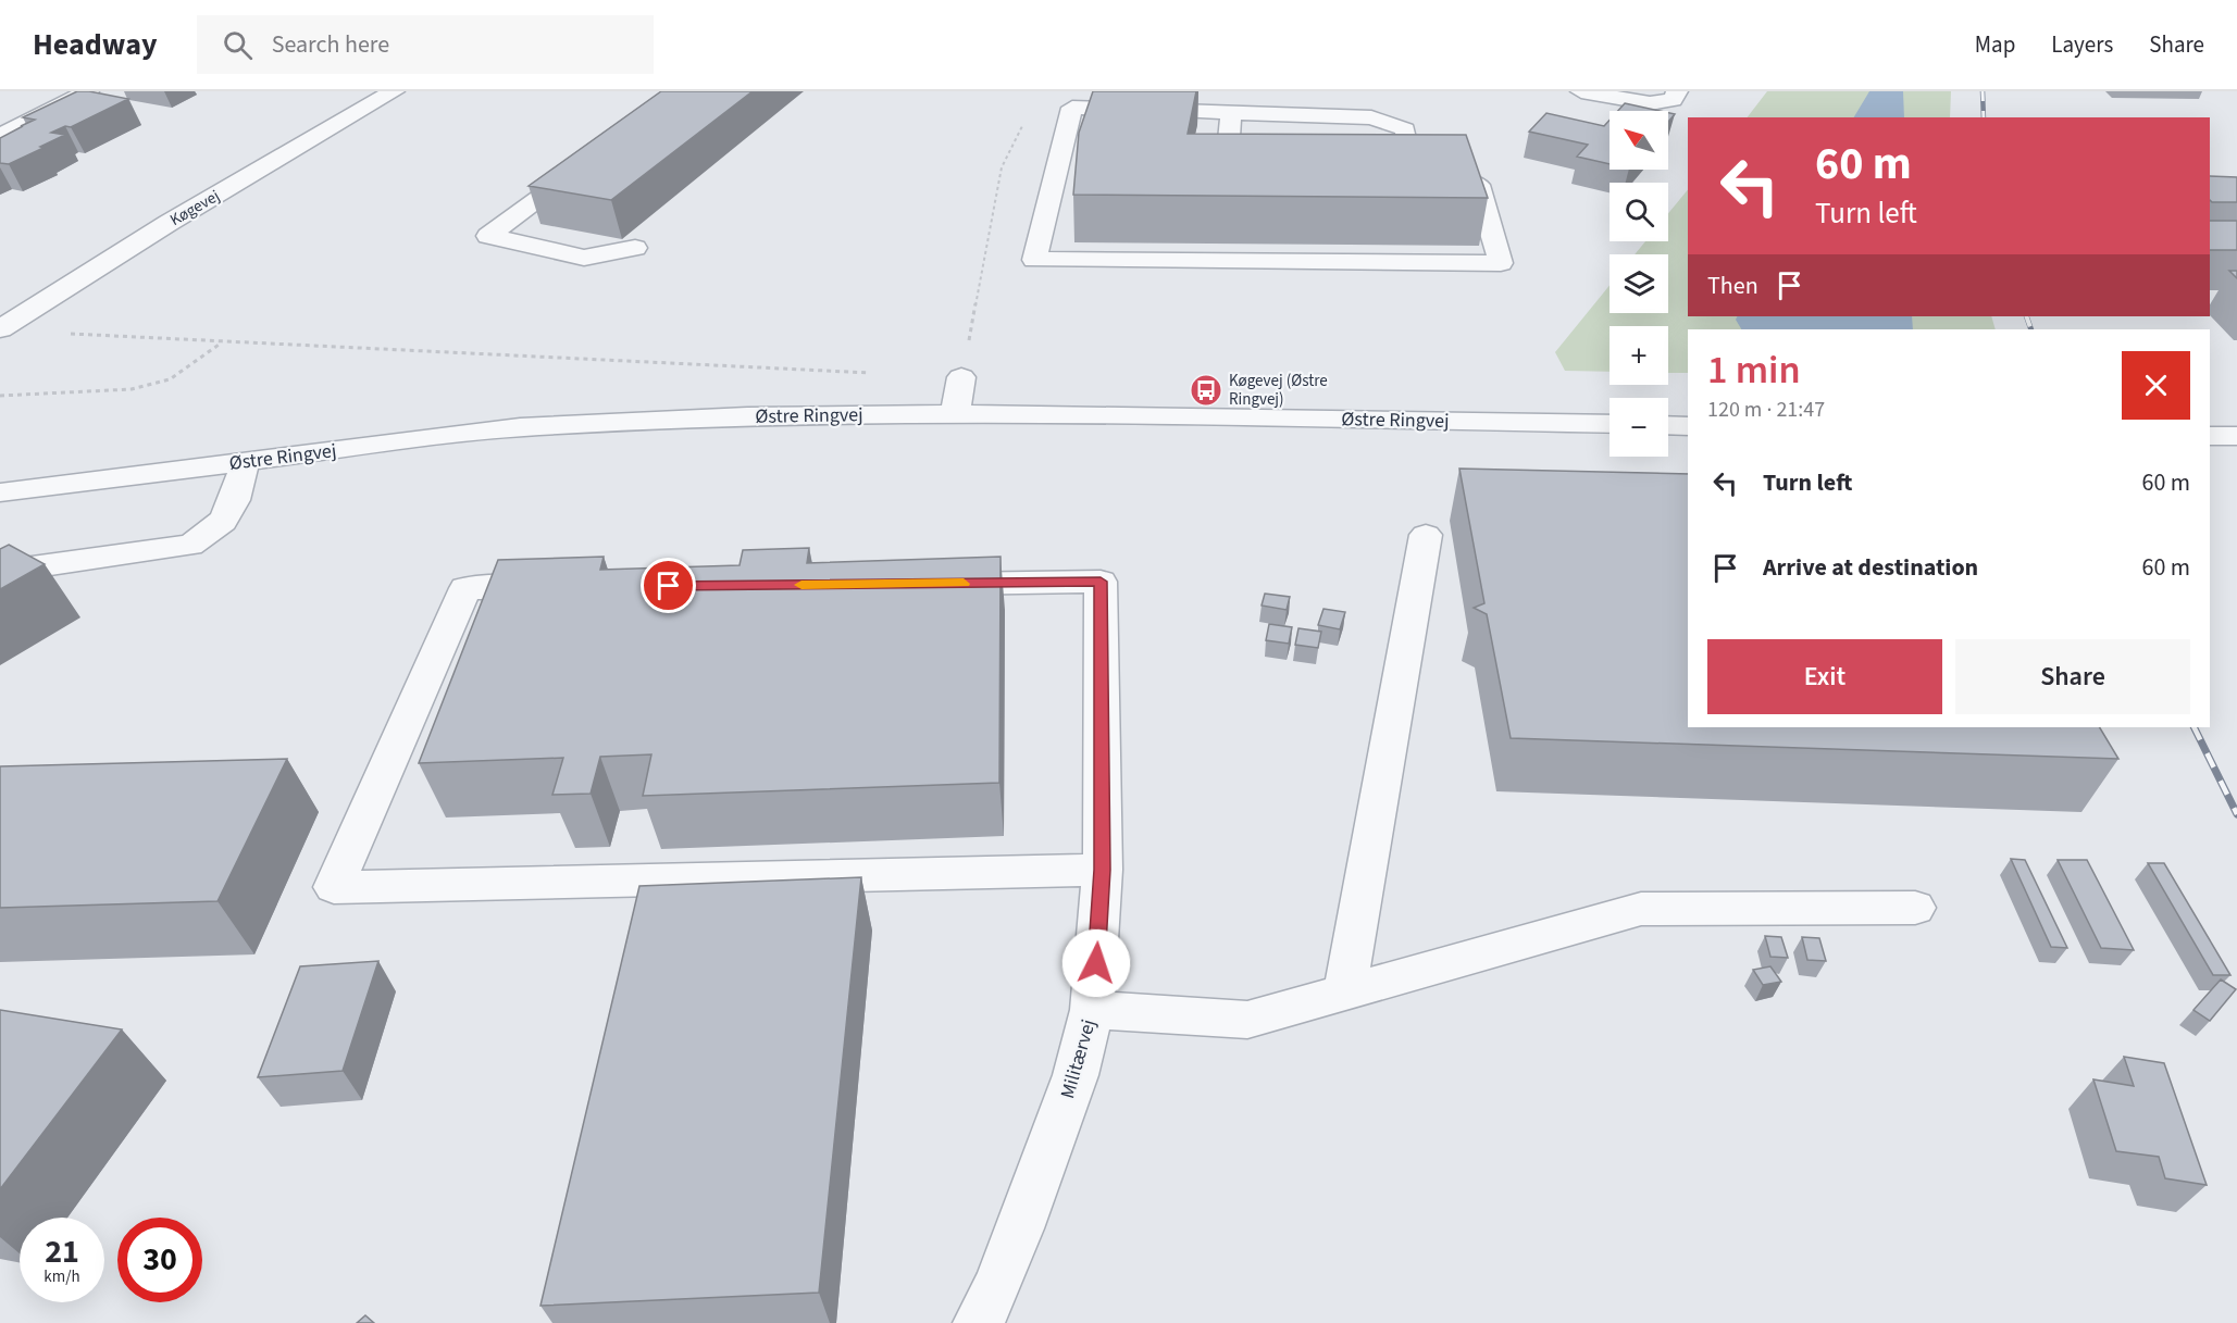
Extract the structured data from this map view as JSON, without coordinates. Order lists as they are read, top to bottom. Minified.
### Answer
{"streets":{"street":["Køgevej","Østre Ringvej","Militærvej"]},"places":{"bus stop":["Køgevej (Østre Ringvej)"]},"north":"top left","page":{"header":"Headway","search":"Search here","nav":["Map","Layers","Share"],"map_buttons":["+","−"],"turn":["60 m","Turn left"],"then":"Then","heading":["1 min","120 m · 21:47"],"list":[{"name":"Turn left","value":"60 m"},{"name":"Arrive at destination","value":"60 m"}],"buttons":["Exit","Share"],"speed":"21 km/h","limit":"30"}}
